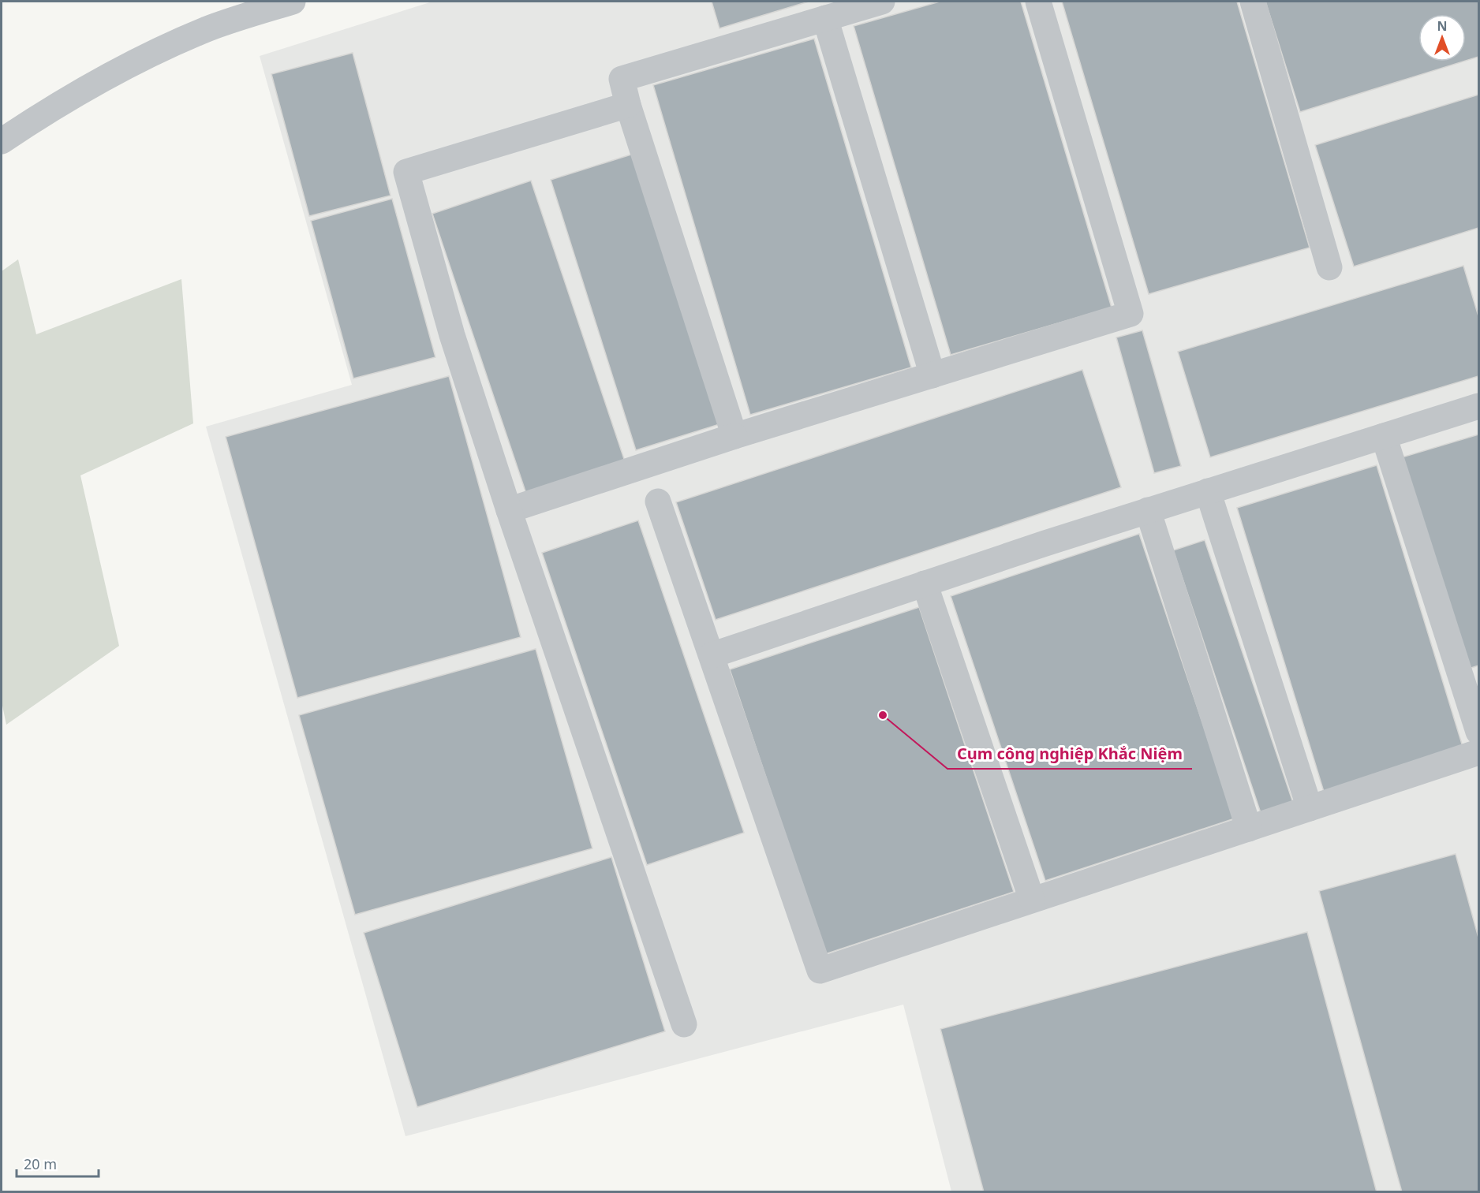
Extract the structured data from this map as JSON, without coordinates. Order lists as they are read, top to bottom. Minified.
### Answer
{"places":["Cụm công nghiệp Khắc Niệm"],"scale_bar":"20 m","north":"top"}
